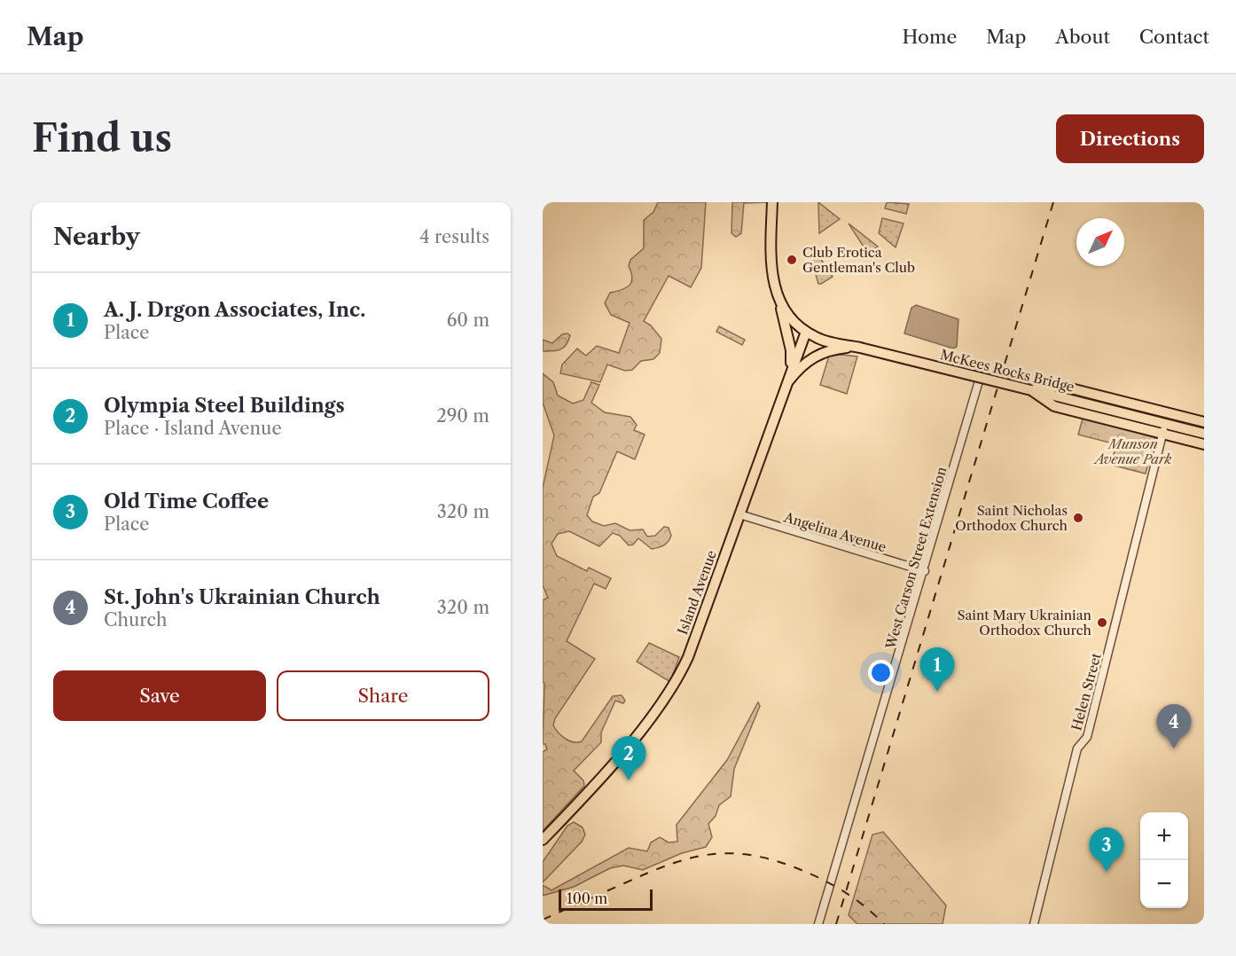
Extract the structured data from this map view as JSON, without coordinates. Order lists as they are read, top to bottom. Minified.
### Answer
{"streets":{"main road":["McKees Rocks Bridge","Island Avenue"],"street":["Angelina Avenue","West Carson Street Extension","Helen Street"]},"crossings":[["McKees Rocks Bridge","Island Avenue"],["Angelina Avenue","West Carson Street Extension"],["Angelina Avenue","Island Avenue"]],"parks":["Munson Avenue Park"],"places":["Club Erotica Gentleman's Club","Saint Nicholas Orthodox Church","Saint Mary Ukrainian Orthodox Church"],"scale_bar":"100 m","north":"top right","page":{"header":"Map","nav":["Home","Map","About","Contact"],"buttons":["Directions",["Save","Share"]],"title":"Find us","heading":["Nearby","4 results"],"list":[{"mark":"1","name":"A. J. Drgon Associates, Inc.","note":"Place","value":"60 m"},{"mark":"2","name":"Olympia Steel Buildings","note":"Place · Island Avenue","value":"290 m"},{"mark":"3","name":"Old Time Coffee","note":"Place","value":"320 m"},{"mark":"4","name":"St. John's Ukrainian Church","note":"Church","value":"320 m"}],"pins":["1","4","2","3"],"map_buttons":["+","−"],"scale":"100 m"}}
